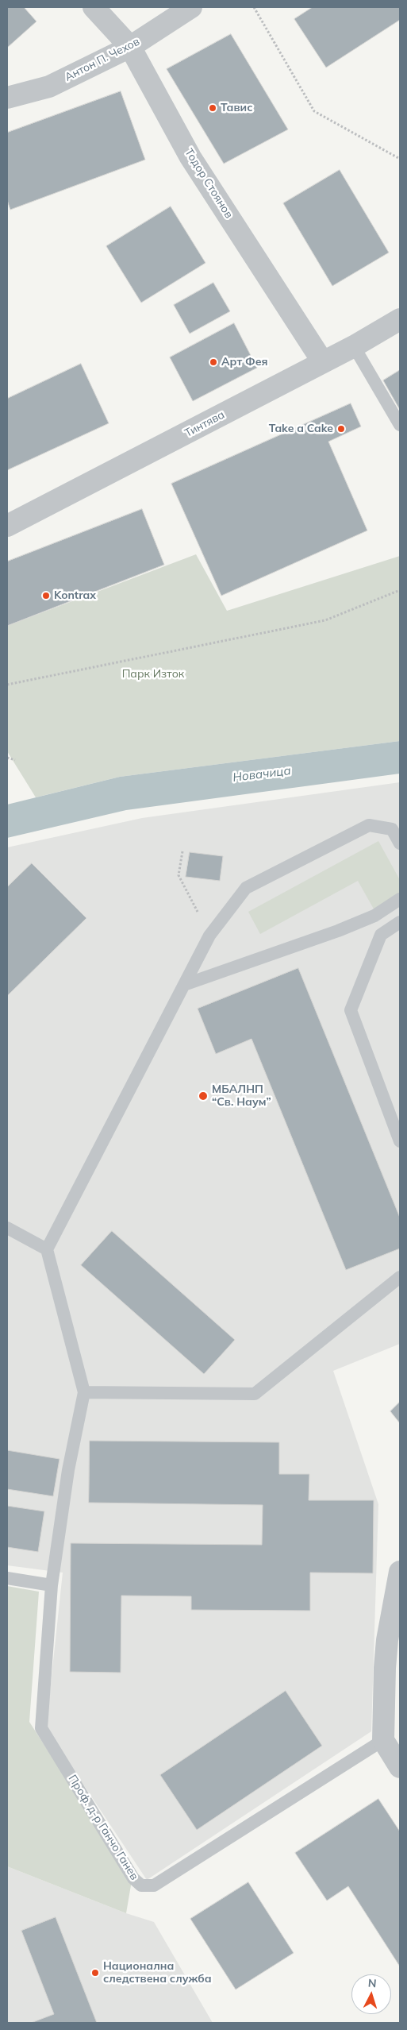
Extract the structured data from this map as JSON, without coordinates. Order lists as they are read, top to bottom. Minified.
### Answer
{"streets":{"street":["Антон П. Чехов","Тодор Стоянов","Тинтява"],"lane":["Проф. д-р Ганчо Ганев"]},"crossings":[["Антон П. Чехов","Тодор Стоянов"],["Тодор Стоянов","Тинтява"]],"water":["Новачица"],"parks":["Парк Изток"],"places":["Тавис","Арт Фея","Take a Cake","Kontrax","MБАЛНП “Св. Наум”","Национална следствена служба"],"north":"top"}
